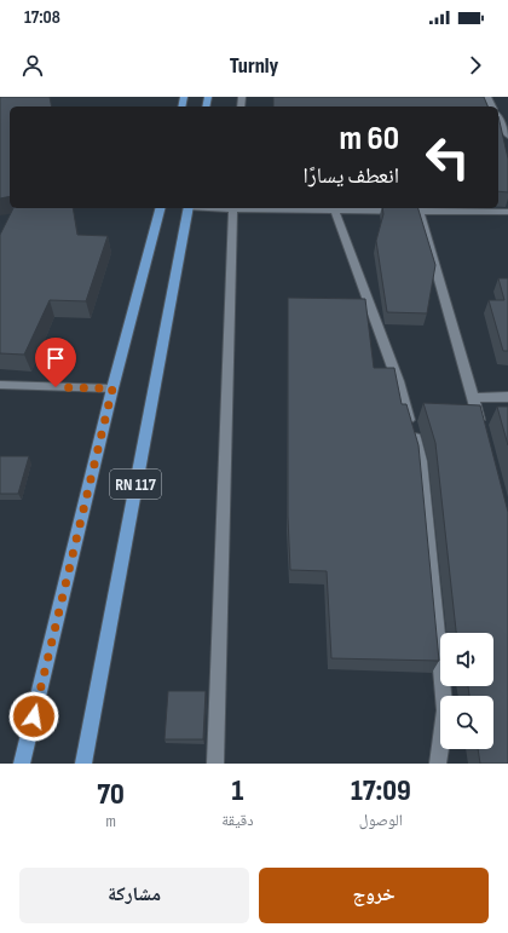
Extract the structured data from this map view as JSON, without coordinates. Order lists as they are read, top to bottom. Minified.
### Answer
{"streets":{"main road":["RN 117"]},"page":{"status":"17:08","header":"Turnly","turn":["60 m","انعطف يسارًا"],"eta":["17:09","الوصول","1","دقيقة","70","m"],"buttons":["خروج","مشاركة"]}}
